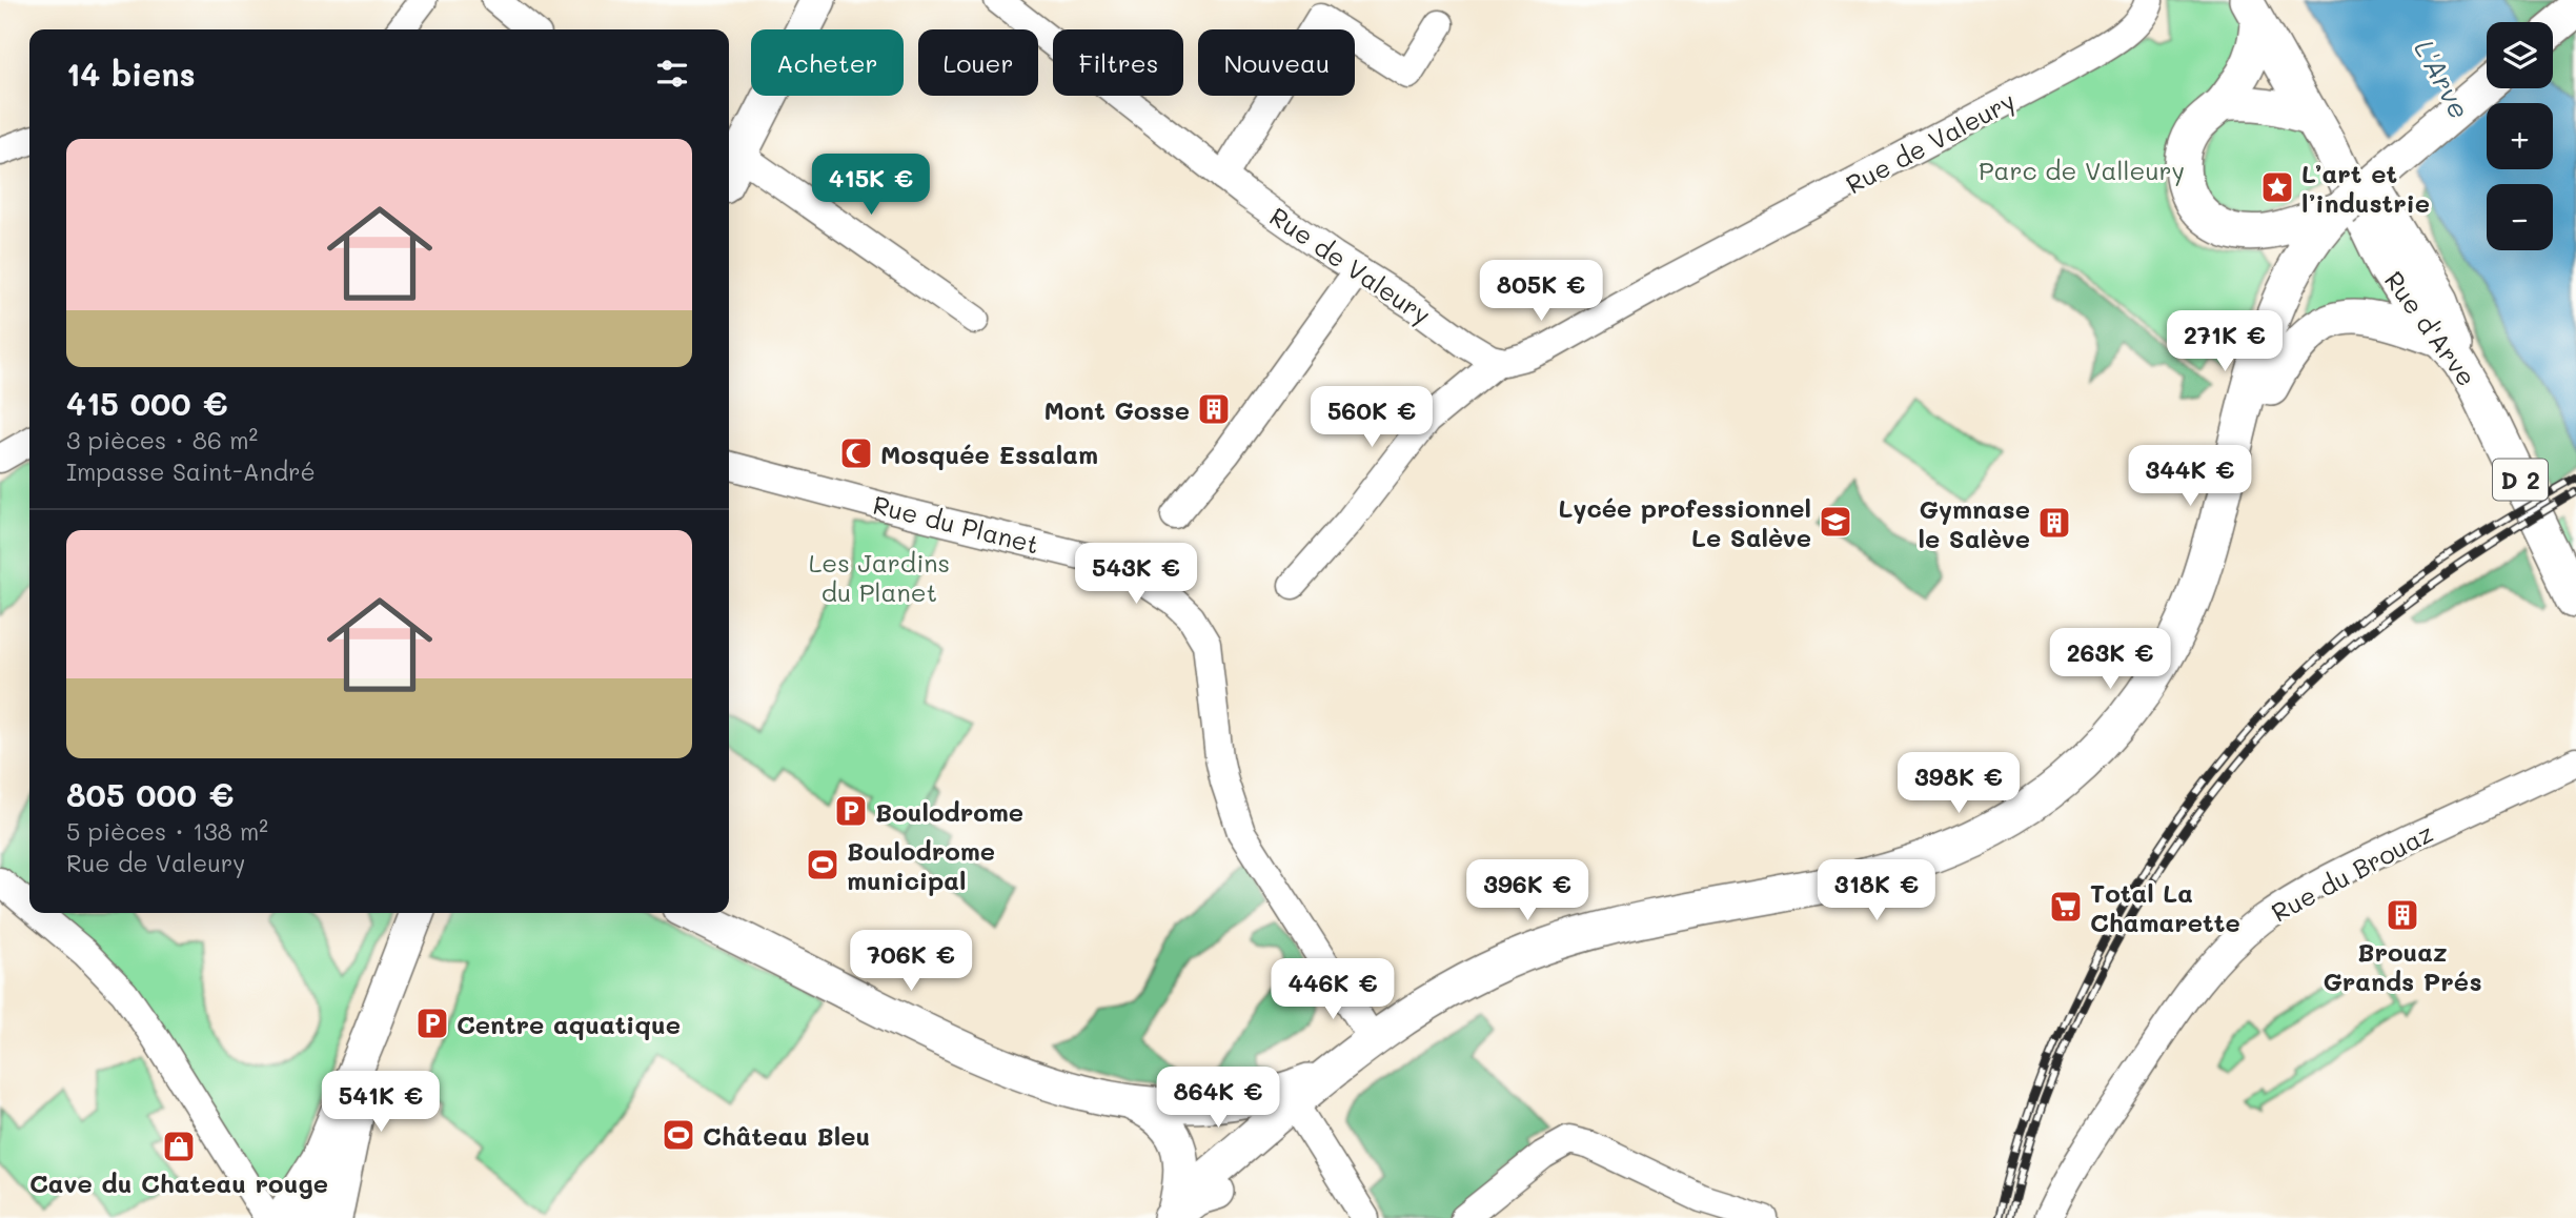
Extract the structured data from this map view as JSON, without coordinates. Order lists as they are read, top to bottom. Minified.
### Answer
{"streets":{"main road":["Rue d'Arve","D 2"],"street":["Rue de Valeury","Rue du Planet","Rue du Brouaz"]},"water":["L'Arve"],"parks":["Parc de Valleury","Les Jardins du Planet"],"places":{"place":["L’art et l’industrie"],"building":["Mont Gosse","Gymnase le Salève","Brouaz Grands Prés"],"mosque":["Mosquée Essalam"],"school or university":["Lycée professionnel Le Salève"],"parking":["Boulodrome","Centre aquatique"],"sports":["Boulodrome municipal","Château Bleu"],"supermarket":["Total La Chamarette"],"shop":["Cave du Chateau rouge"]},"page":{"map_buttons":["+","−"],"chip":["Acheter","Louer","Filtres","Nouveau"],"heading":"14 biens","list":[{"name":"415 000 €","note":"3 pièces · 86 m² · Impasse Saint-André"},{"name":"805 000 €","note":"5 pièces · 138 m² · Rue de Valeury"}],"price":["415K €","805K €","271K €","560K €","344K €","543K €","263K €","398K €","396K €","318K €","706K €","446K €","864K €","541K €"]}}
